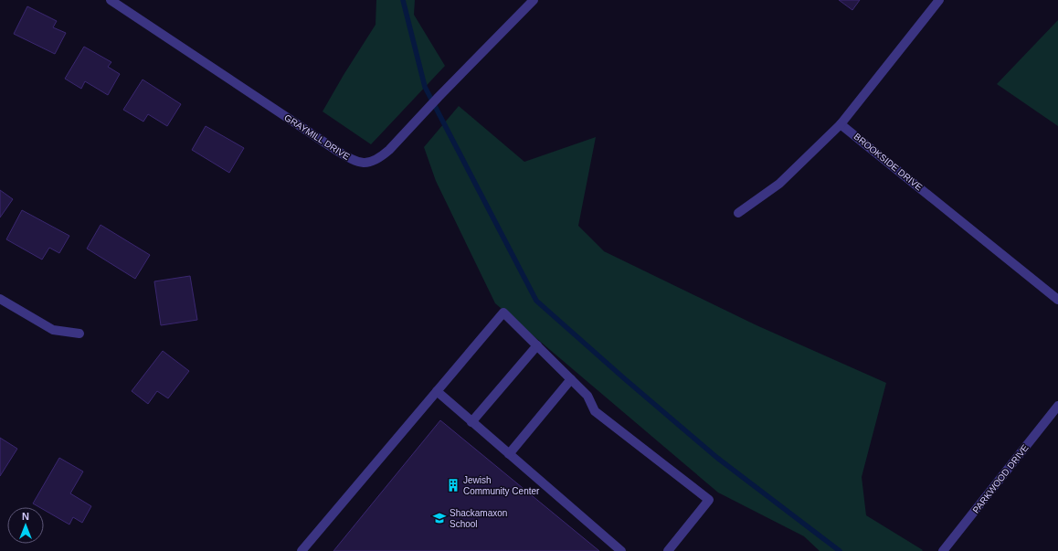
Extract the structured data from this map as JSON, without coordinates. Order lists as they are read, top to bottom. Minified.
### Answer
{"streets":{"street":["GRAYMILL DRIVE","BROOKSIDE DRIVE","PARKWOOD DRIVE"]},"places":{"building":["Jewish Community Center"],"school or university":["Shackamaxon School"]},"north":"top"}
